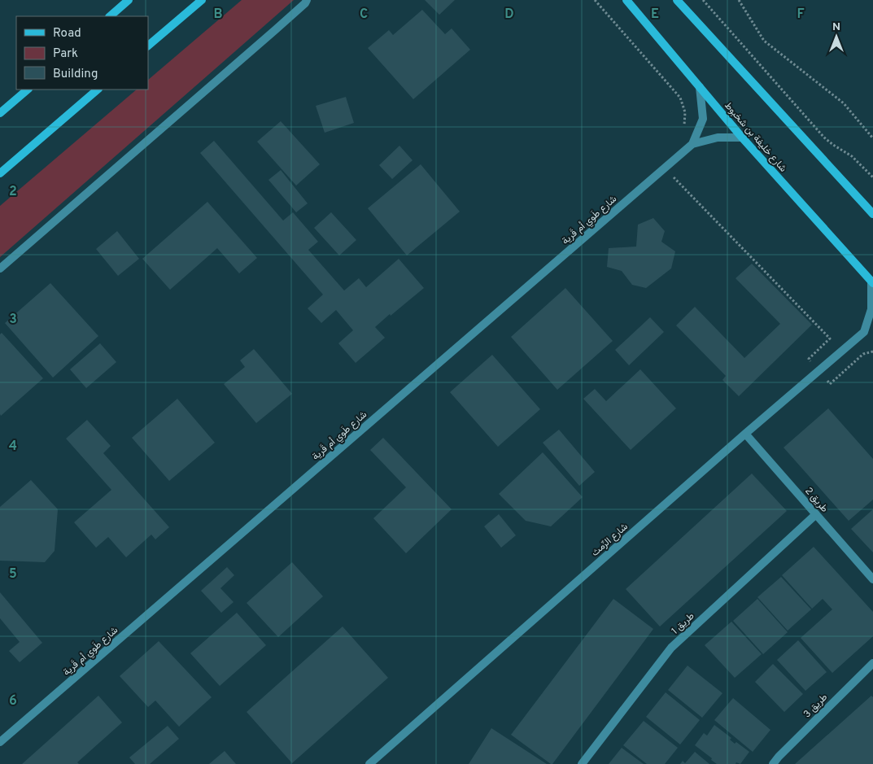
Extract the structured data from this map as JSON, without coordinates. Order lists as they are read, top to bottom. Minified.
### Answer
{"streets":{"main road":["شارع خليفة بن شخبوط"],"street":["شارع طَوي أم قَرية","طريق 2","شارع الرِّمث","طريق 1","طريق 3"]},"crossings":[["شارع خليفة بن شخبوط","شارع طَوي أم قَرية"],["طريق 2","شارع الرِّمث"],["طريق 2","طريق 1"]],"legend":["Road","Park","Building"],"north":"top","grid":{"columns":["B","C","D","E","F"],"rows":["2","3","4","5","6"]}}
